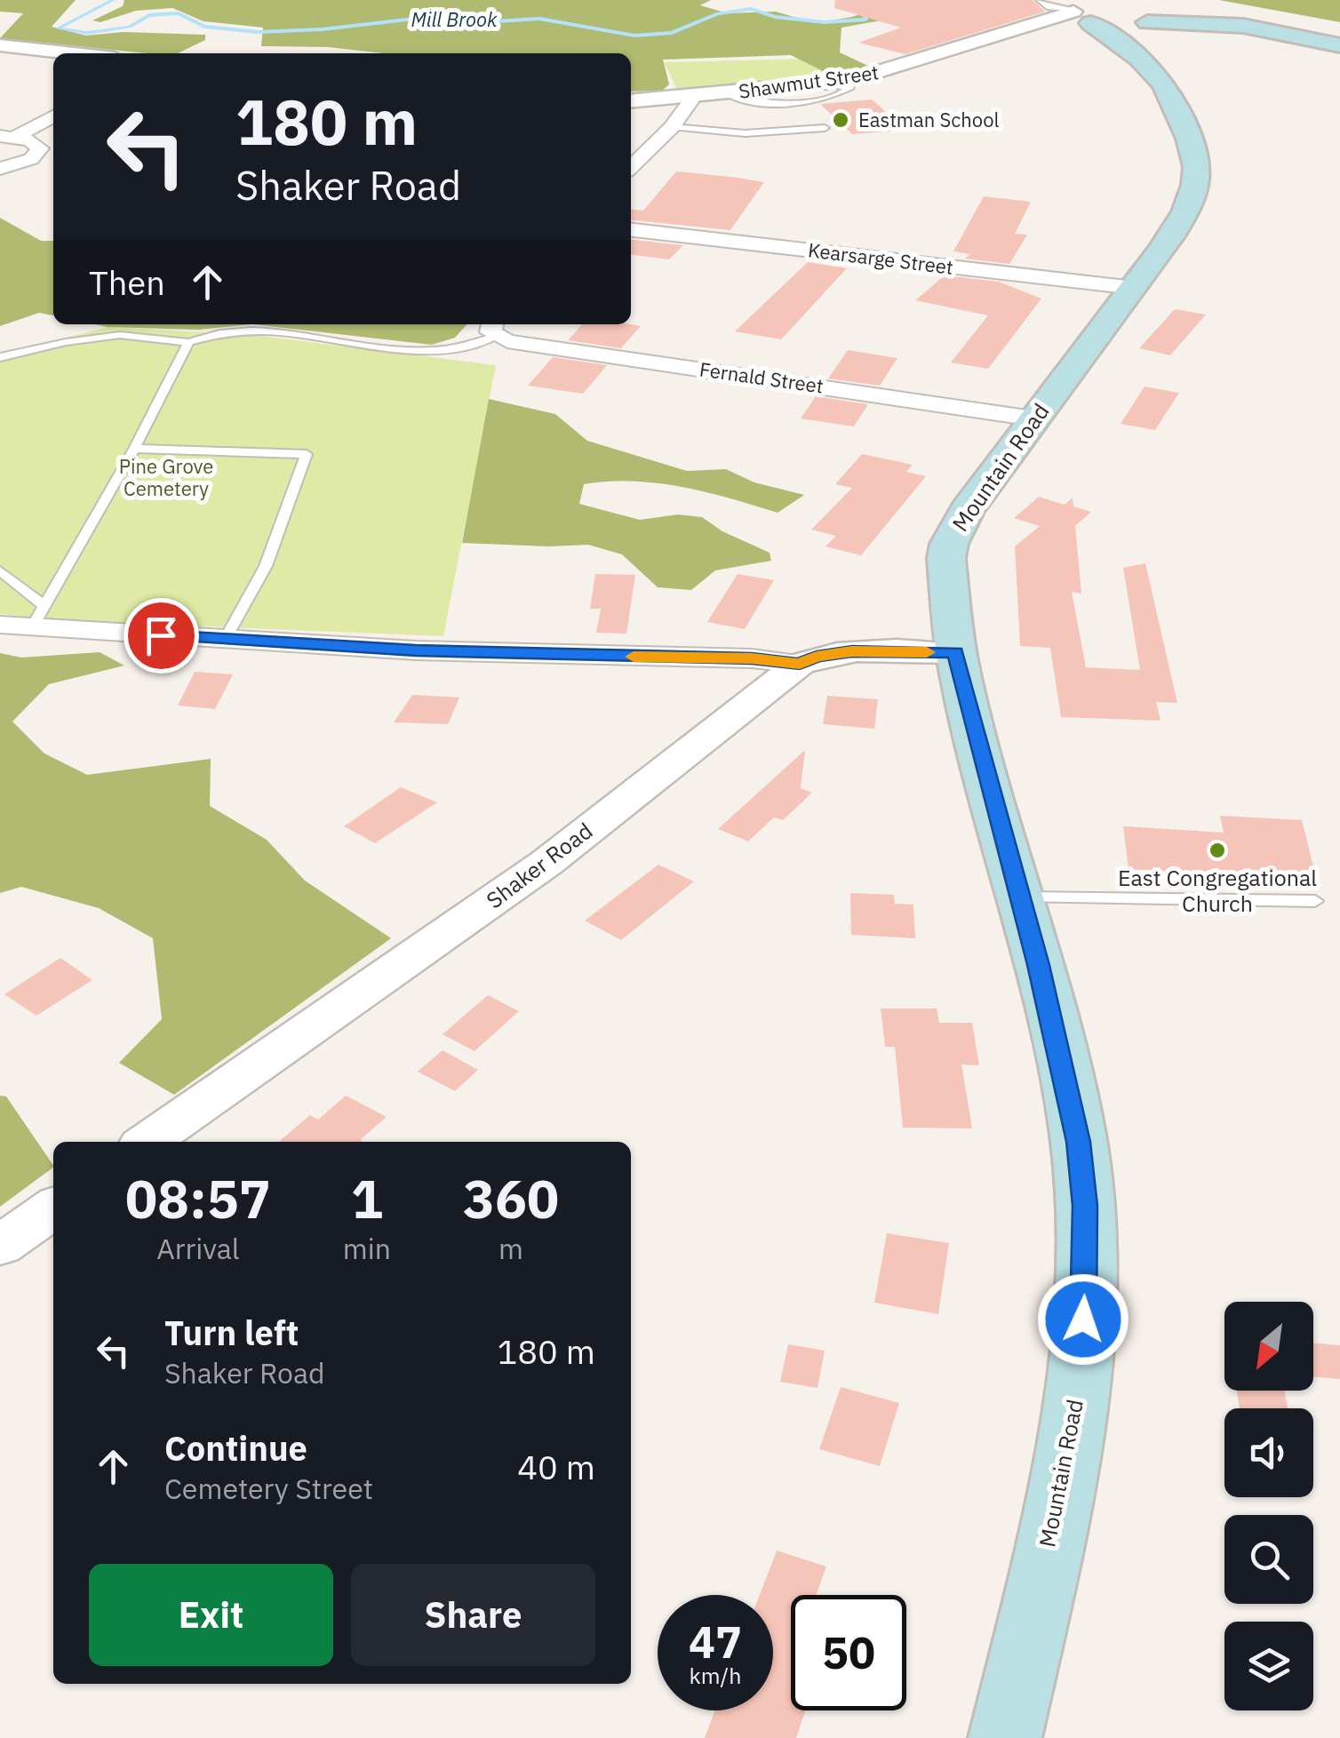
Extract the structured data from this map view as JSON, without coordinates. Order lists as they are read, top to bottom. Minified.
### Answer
{"streets":{"main road":["Mountain Road"],"street":["Shawmut Street","Kearsarge Street","Fernald Street","Shaker Road"]},"crossings":[["Shawmut Street","Mountain Road"],["Kearsarge Street","Mountain Road"],["Fernald Street","Mountain Road"],["Mountain Road","Shaker Road"]],"water":["Mill Brook"],"parks":["Pine Grove Cemetery"],"places":["Eastman School","East Congregational Church"],"north":"bottom left","page":{"turn":["180 m","Shaker Road"],"then":"Then","eta":["08:57","Arrival","1","min","360","m"],"list":[{"name":"Turn left","note":"Shaker Road","value":"180 m"},{"name":"Continue","note":"Cemetery Street","value":"40 m"}],"buttons":["Exit","Share"],"speed":"47 km/h","limit":"50"}}
